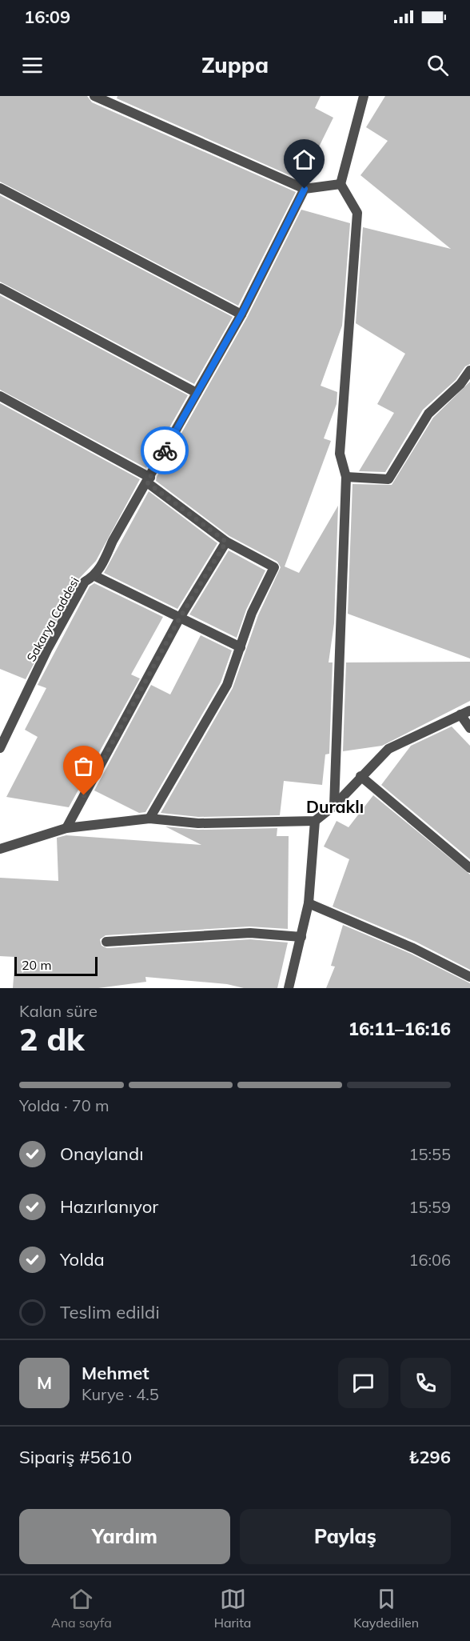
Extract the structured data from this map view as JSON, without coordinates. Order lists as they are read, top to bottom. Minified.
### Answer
{"streets":{"street":["Sakarya Caddesi"]},"districts":["Duraklı"],"scale_bar":"20 m","page":{"status":"16:09","header":"Zuppa","scale":"20 m","heading":["2 dk","Kalan süre","16:11–16:16"],"panel":["Mehmet","Kurye · 4.5","Sipariş #5610","₺296"],"bar":"Yolda · 70 m","list":[["Onaylandı","15:55"],["Hazırlanıyor","15:59"],["Yolda","16:06"],"Teslim edildi"],"round":"M","buttons":["Yardım","Paylaş"],"tabs":["Ana sayfa","Harita","Kaydedilen"]}}
